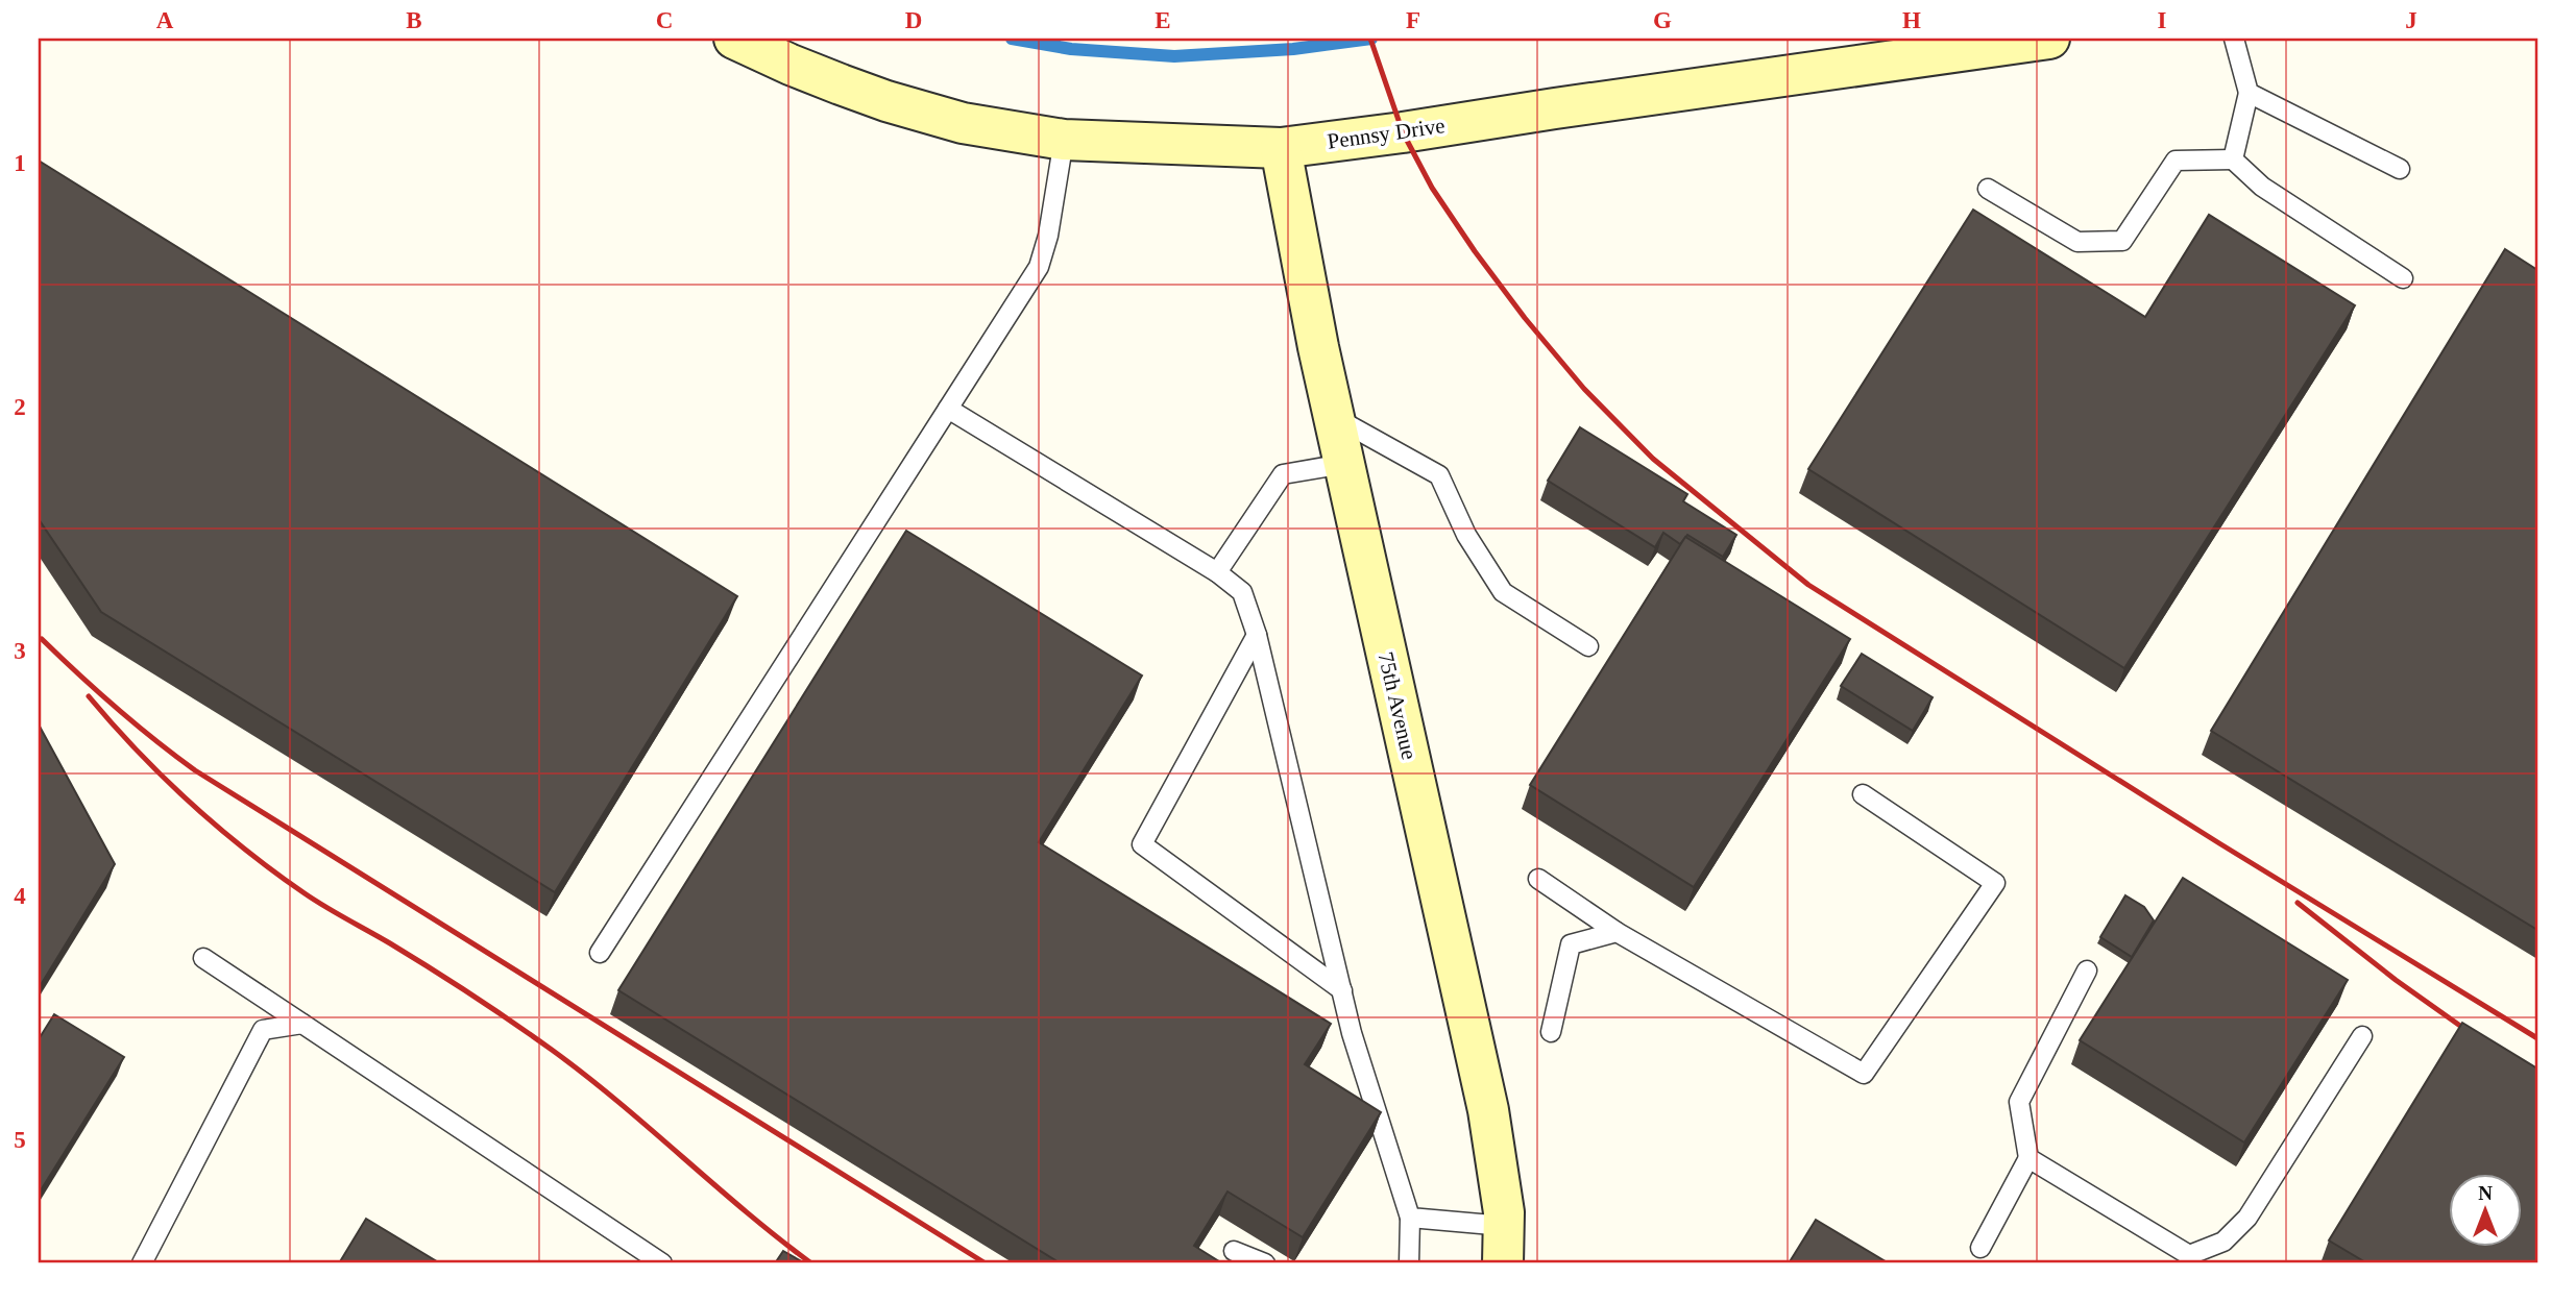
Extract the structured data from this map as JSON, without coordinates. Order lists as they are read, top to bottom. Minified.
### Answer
{"streets":{"main road":["Pennsy Drive","75th Avenue"]},"crossings":[["Pennsy Drive","75th Avenue"]],"north":"top","grid":{"columns":["A","B","C","D","E","F","G","H","I","J"],"rows":["1","2","3","4","5"]}}
